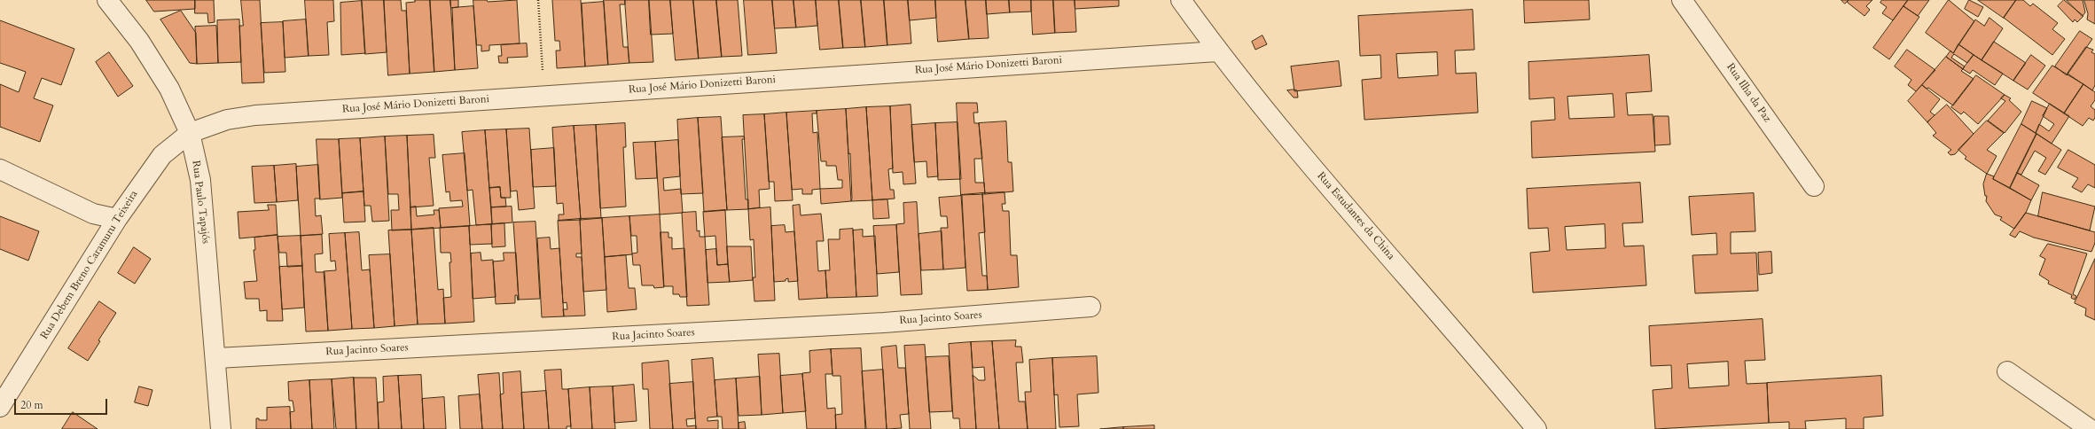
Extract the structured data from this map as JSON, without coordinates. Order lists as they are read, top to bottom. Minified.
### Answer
{"streets":{"street":["Rua José Mário Donizetti Baroni","Rua Ilha da Paz","Rua Paulo Tapajós","Rua Estudantes da China","Rua Debem Breno Caramuru Teixeira","Rua Jacinto Soares"]},"crossings":[["Rua José Mário Donizetti Baroni","Rua Paulo Tapajós"],["Rua José Mário Donizetti Baroni","Rua Estudantes da China"],["Rua José Mário Donizetti Baroni","Rua Debem Breno Caramuru Teixeira"],["Rua Paulo Tapajós","Rua Debem Breno Caramuru Teixeira"],["Rua Paulo Tapajós","Rua Jacinto Soares"]],"scale_bar":"20 m"}
